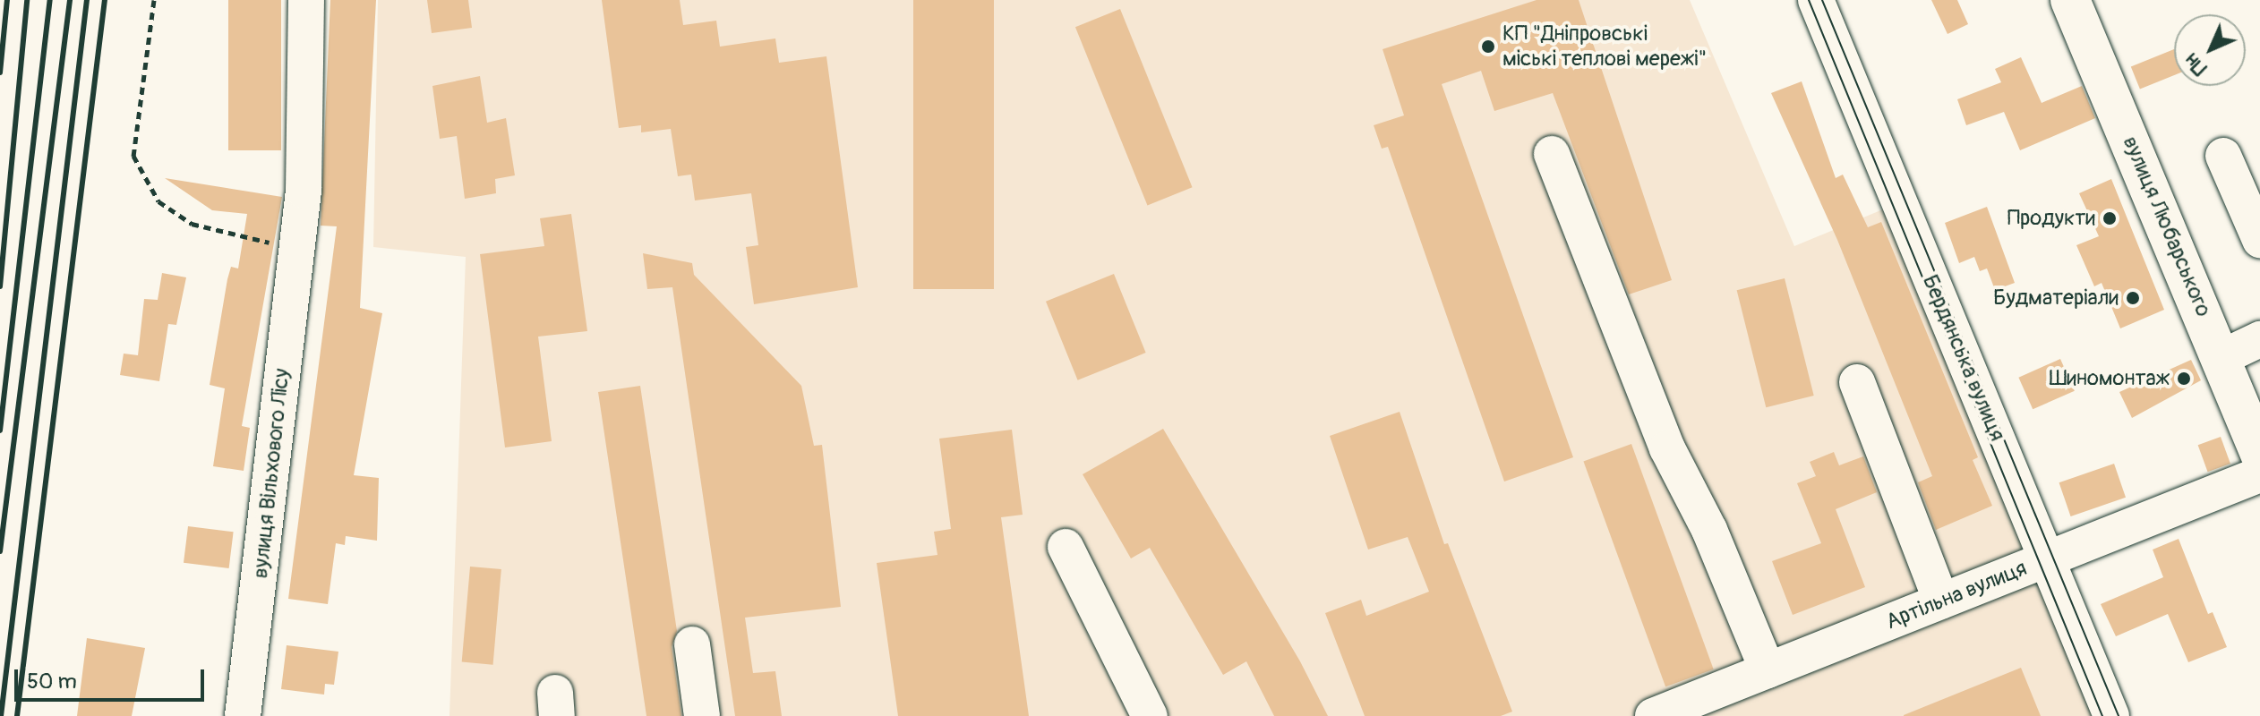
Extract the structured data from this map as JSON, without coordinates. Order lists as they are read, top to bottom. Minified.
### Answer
{"streets":{"main road":["вулиця Любарського"],"street":["Бердянська вулиця","вулиця Вільхового Лісу","Артільна вулиця"]},"crossings":[["Бердянська вулиця","Артільна вулиця"]],"places":["КП \"Дніпровські міські теплові мережі\"","Продукти","Будматеріали","Шиномонтаж"],"scale_bar":"50 m","north":"bottom left"}
